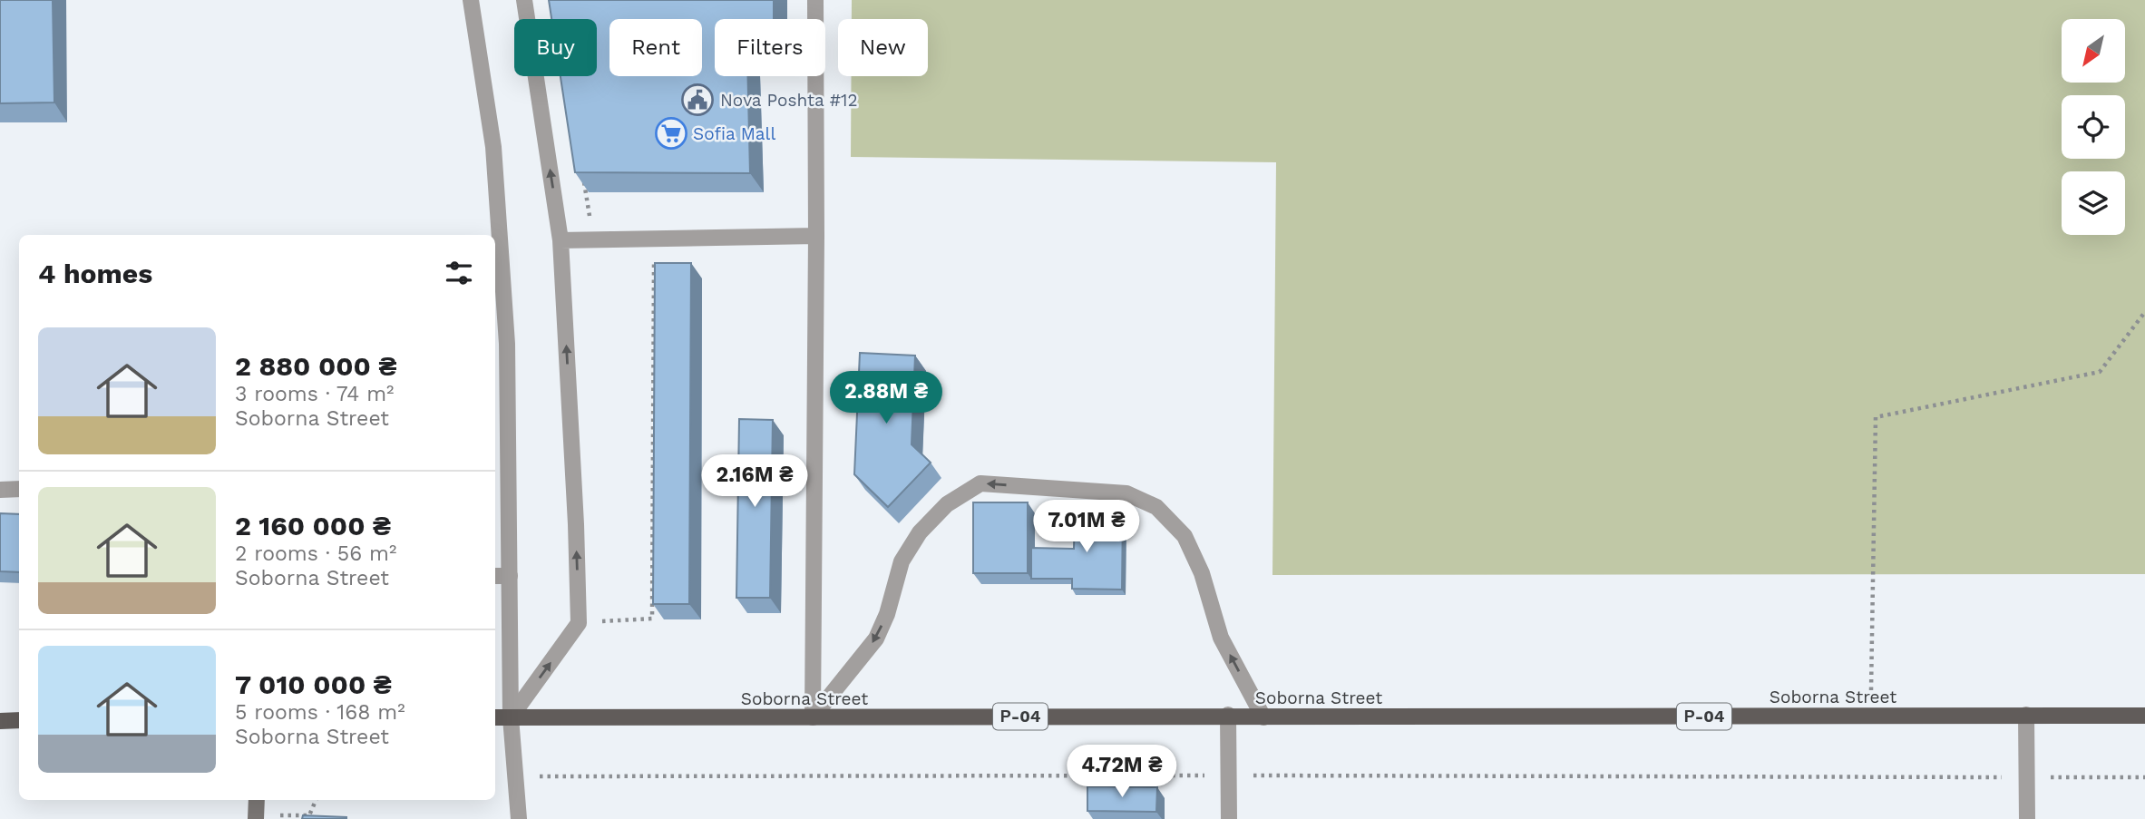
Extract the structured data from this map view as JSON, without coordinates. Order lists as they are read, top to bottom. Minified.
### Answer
{"streets":{"main road":["Soborna Street","Р-04"]},"places":{"public building":["Nova Poshta #12"],"supermarket":["Sofia Mall"]},"north":"bottom left","page":{"chip":["Buy","Rent","Filters","New"],"heading":"4 homes","list":[{"name":"2 880 000 ₴","note":"3 rooms · 74 m² · Soborna Street"},{"name":"2 160 000 ₴","note":"2 rooms · 56 m² · Soborna Street"},{"name":"7 010 000 ₴","note":"5 rooms · 168 m² · Soborna Street"}],"price":["2.88M ₴","2.16M ₴","7.01M ₴","4.72M ₴"]}}
